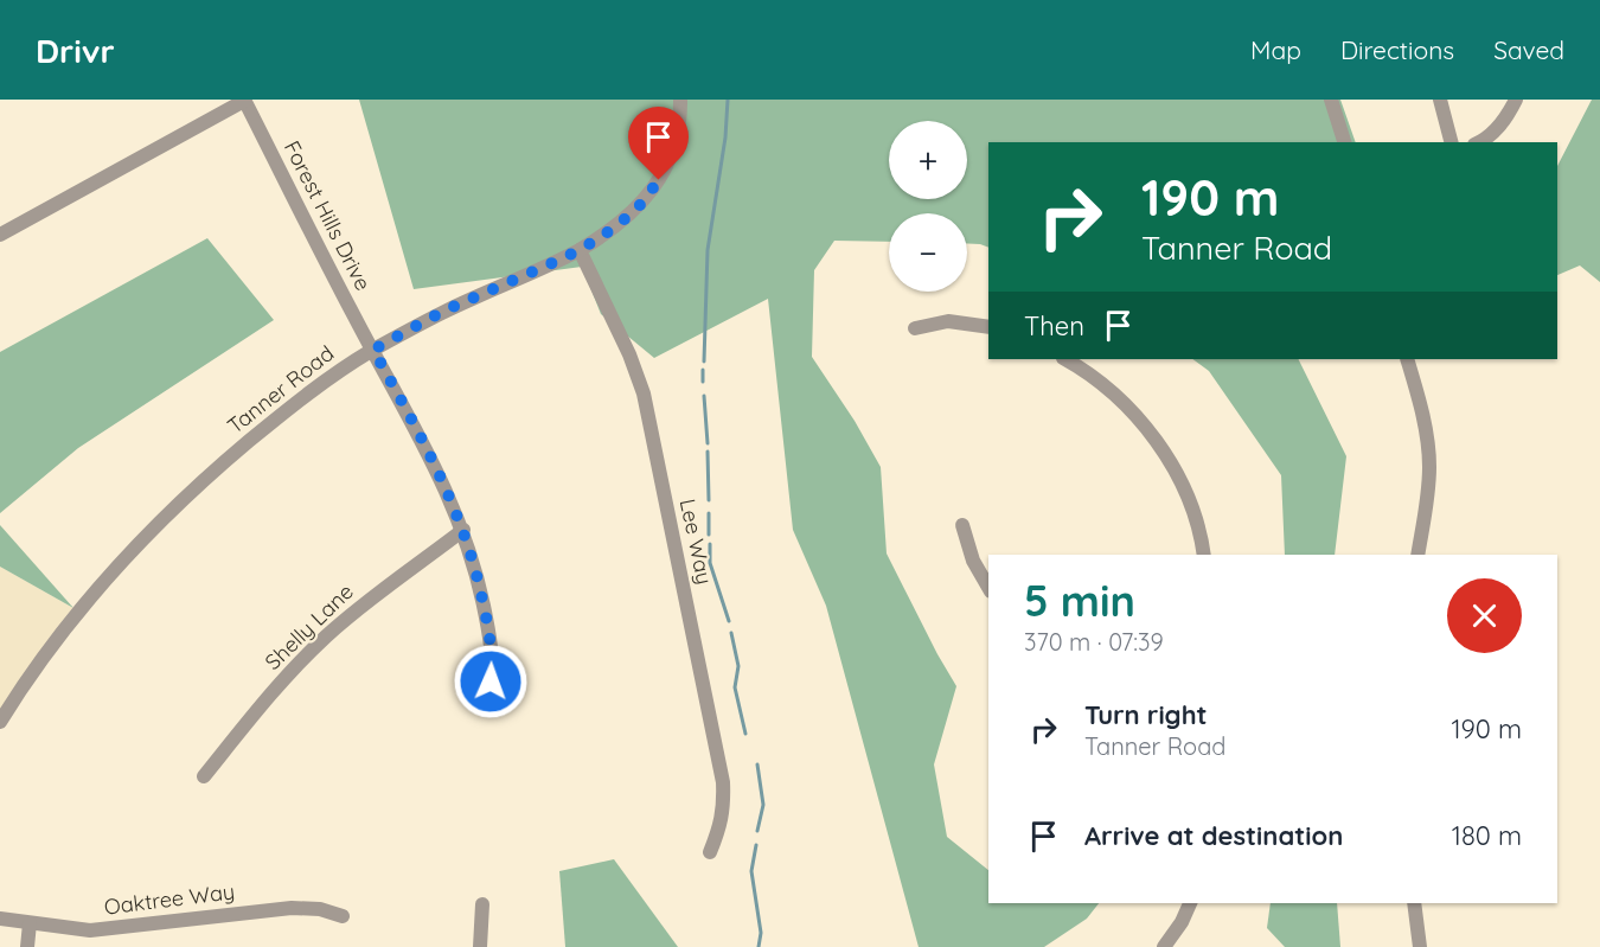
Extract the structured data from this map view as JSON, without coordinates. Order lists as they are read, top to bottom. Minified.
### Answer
{"streets":{"street":["Forest Hills Drive","Tanner Road","Lee Way","Shelly Lane","Oaktree Way"]},"crossings":[["Forest Hills Drive","Tanner Road"],["Forest Hills Drive","Shelly Lane"],["Tanner Road","Lee Way"]],"page":{"header":"Drivr","nav":["Map","Directions","Saved"],"map_buttons":["+","−"],"turn":["190 m","Tanner Road"],"then":"Then","heading":["5 min","370 m · 07:39"],"list":[{"name":"Turn right","note":"Tanner Road","value":"190 m"},{"name":"Arrive at destination","value":"180 m"}]}}
